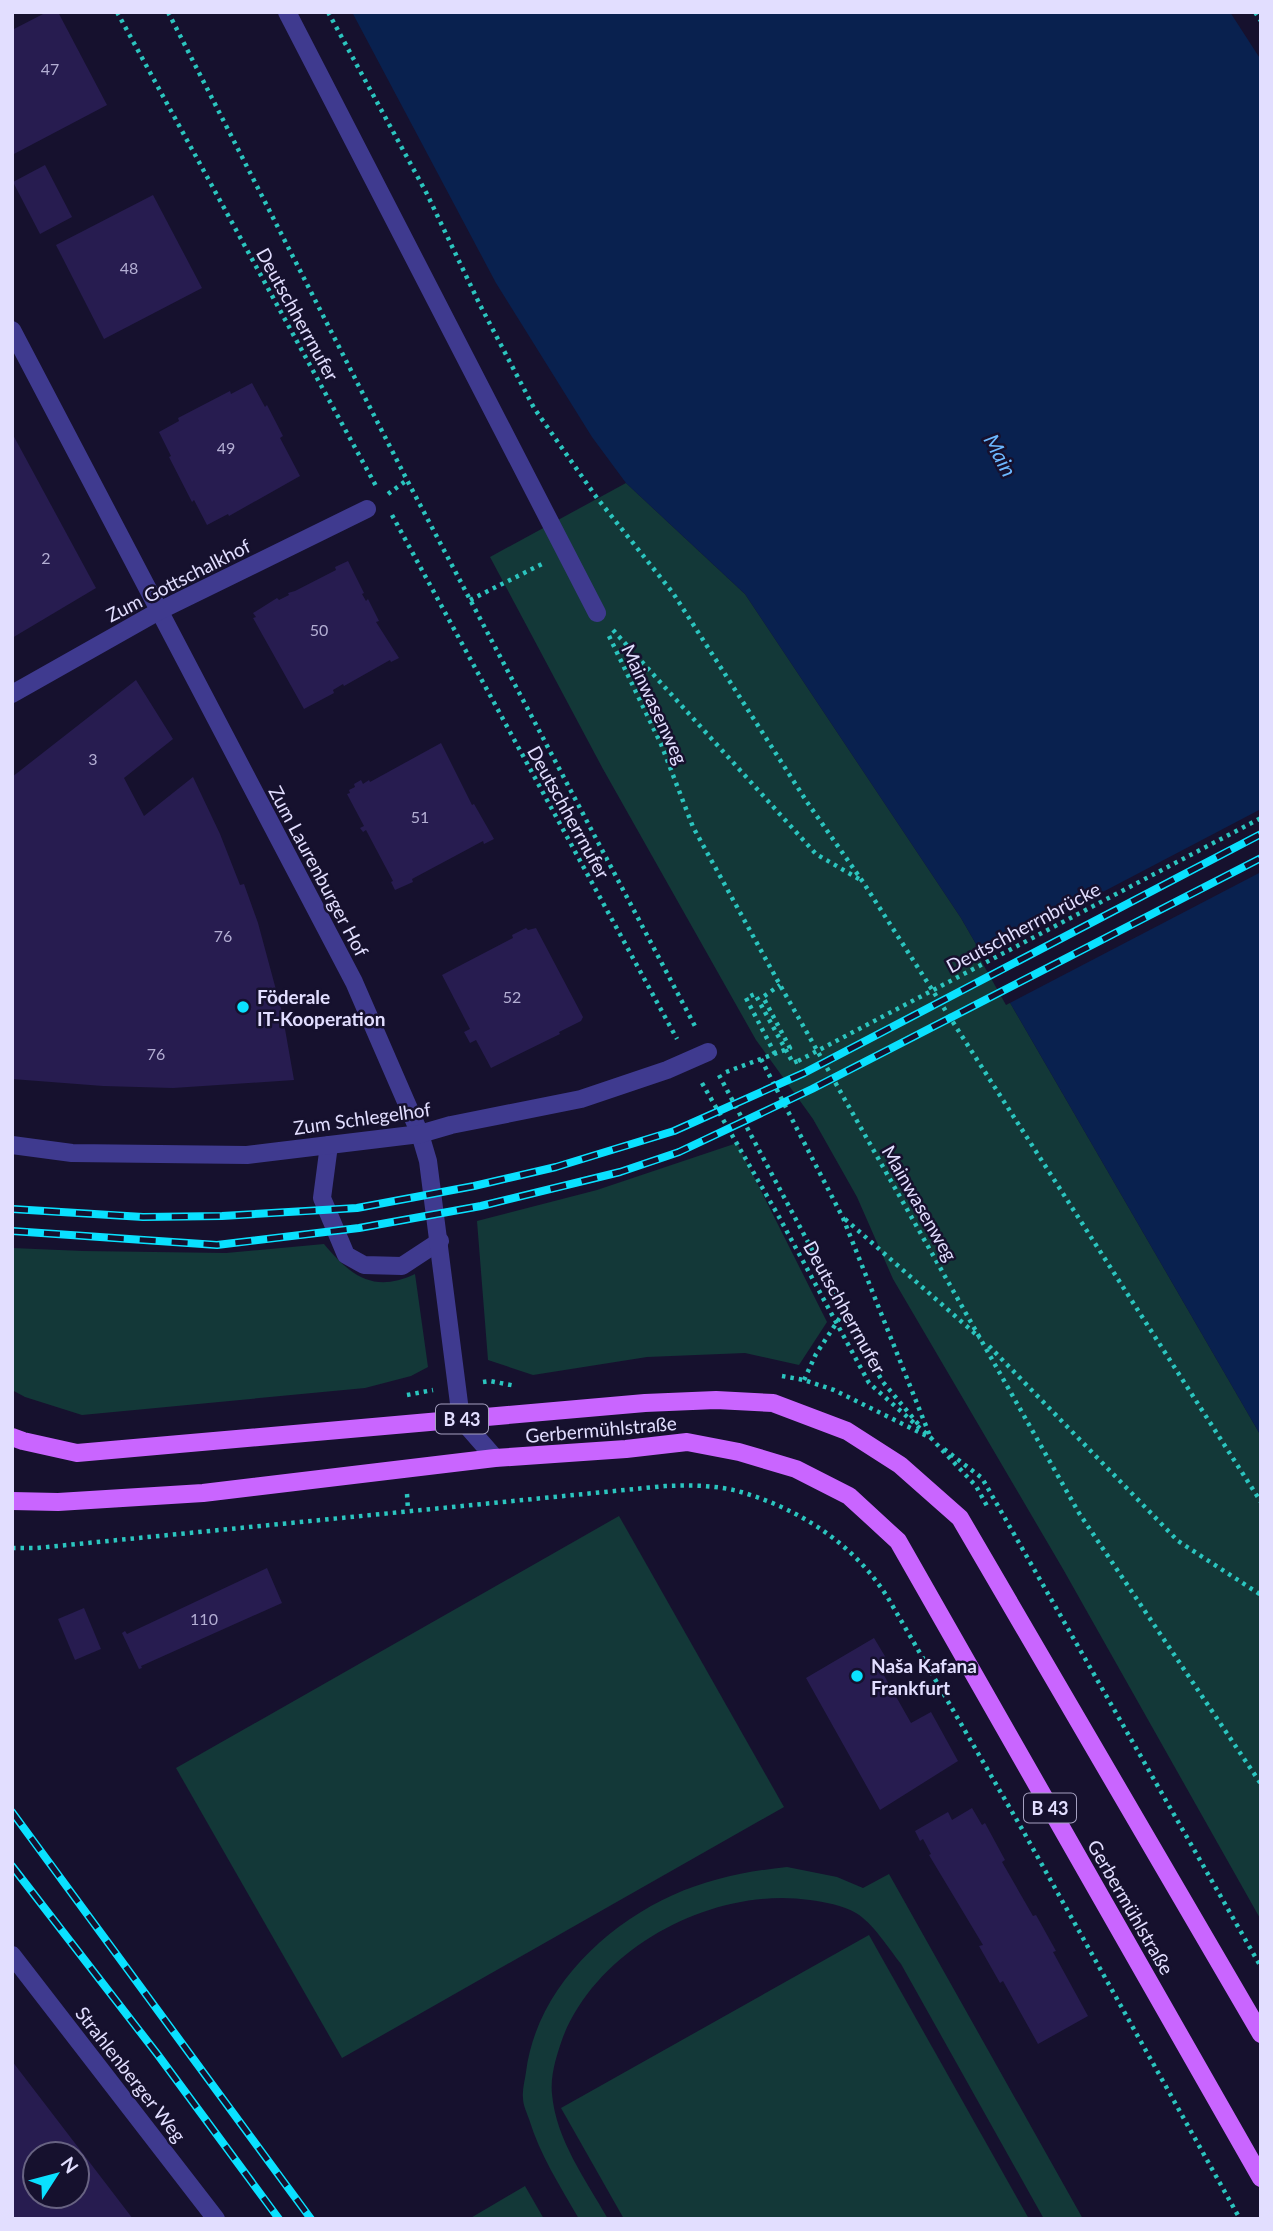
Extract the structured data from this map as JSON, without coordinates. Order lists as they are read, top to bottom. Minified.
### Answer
{"streets":{"main road":["B 43","Gerbermühlstraße"],"street":["Zum Gottschalkhof","Zum Laurenburger Hof","Zum Schlegelhof","Strahlenberger Weg"],"path":["Deutschherrnufer","Mainwasenweg","Deutschherrnbrücke"]},"crossings":[["Deutschherrnufer","Zum Schlegelhof"],["Zum Gottschalkhof","Zum Laurenburger Hof"],["Zum Laurenburger Hof","Zum Schlegelhof"],["Zum Laurenburger Hof","Gerbermühlstraße"]],"water":["Main"],"places":["Föderale IT-Kooperation","Naša Kafana Frankfurt"],"house_numbers":["47","48","49","2","50","3","51","76","52","76","110"],"north":"top right"}
